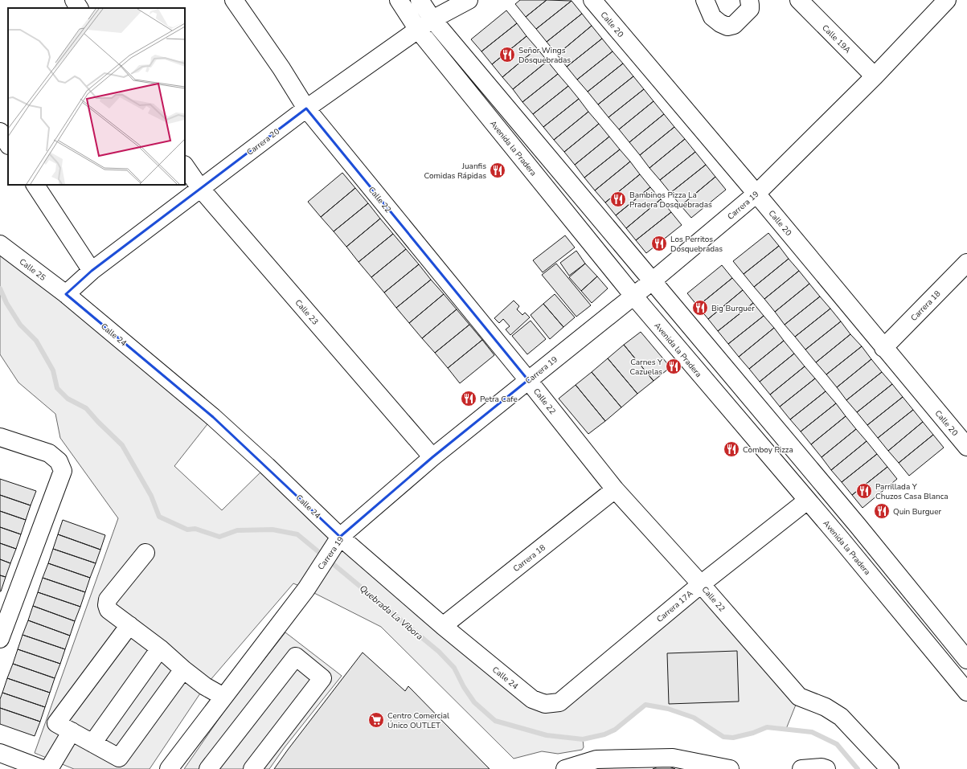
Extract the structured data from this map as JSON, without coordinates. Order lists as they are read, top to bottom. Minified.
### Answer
{"streets":{"street":["Calle 20","Calle 19A","Carrera 20","Avenida la Pradera","Calle 22","Carrera 19","Calle 25","Carrera 18","Calle 23","Calle 24","Carrera 17A"]},"crossings":[["Calle 20","Carrera 19"],["Calle 20","Carrera 18"],["Calle 19A","Carrera 19"],["Carrera 20","Avenida la Pradera"],["Carrera 20","Calle 22"],["Carrera 20","Calle 25"],["Carrera 20","Calle 23"],["Carrera 20","Calle 24"],["Avenida la Pradera","Carrera 19"],["Avenida la Pradera","Carrera 17A"],["Calle 22","Carrera 19"],["Calle 22","Carrera 18"],["Calle 22","Carrera 17A"],["Carrera 19","Calle 23"],["Carrera 19","Calle 24"],["Calle 25","Calle 24"],["Carrera 18","Calle 24"],["Calle 24","Carrera 17A"]],"water":["Quebrada La Vibora"],"places":{"restaurant":["Señor Wings Dosquebradas","Juanfis Comidas Rápidas","Bambinos Pizza La Pradera Dosquebradas","Los Perritos Dosquebradas","Big Burguer","Carnes Y Cazuelas","Petra Cafe","Comboy Pizza","Parrillada Y Chuzos Casa Blanca","Quin Burguer"],"supermarket":["Centro Comercial Único OUTLET"]}}
